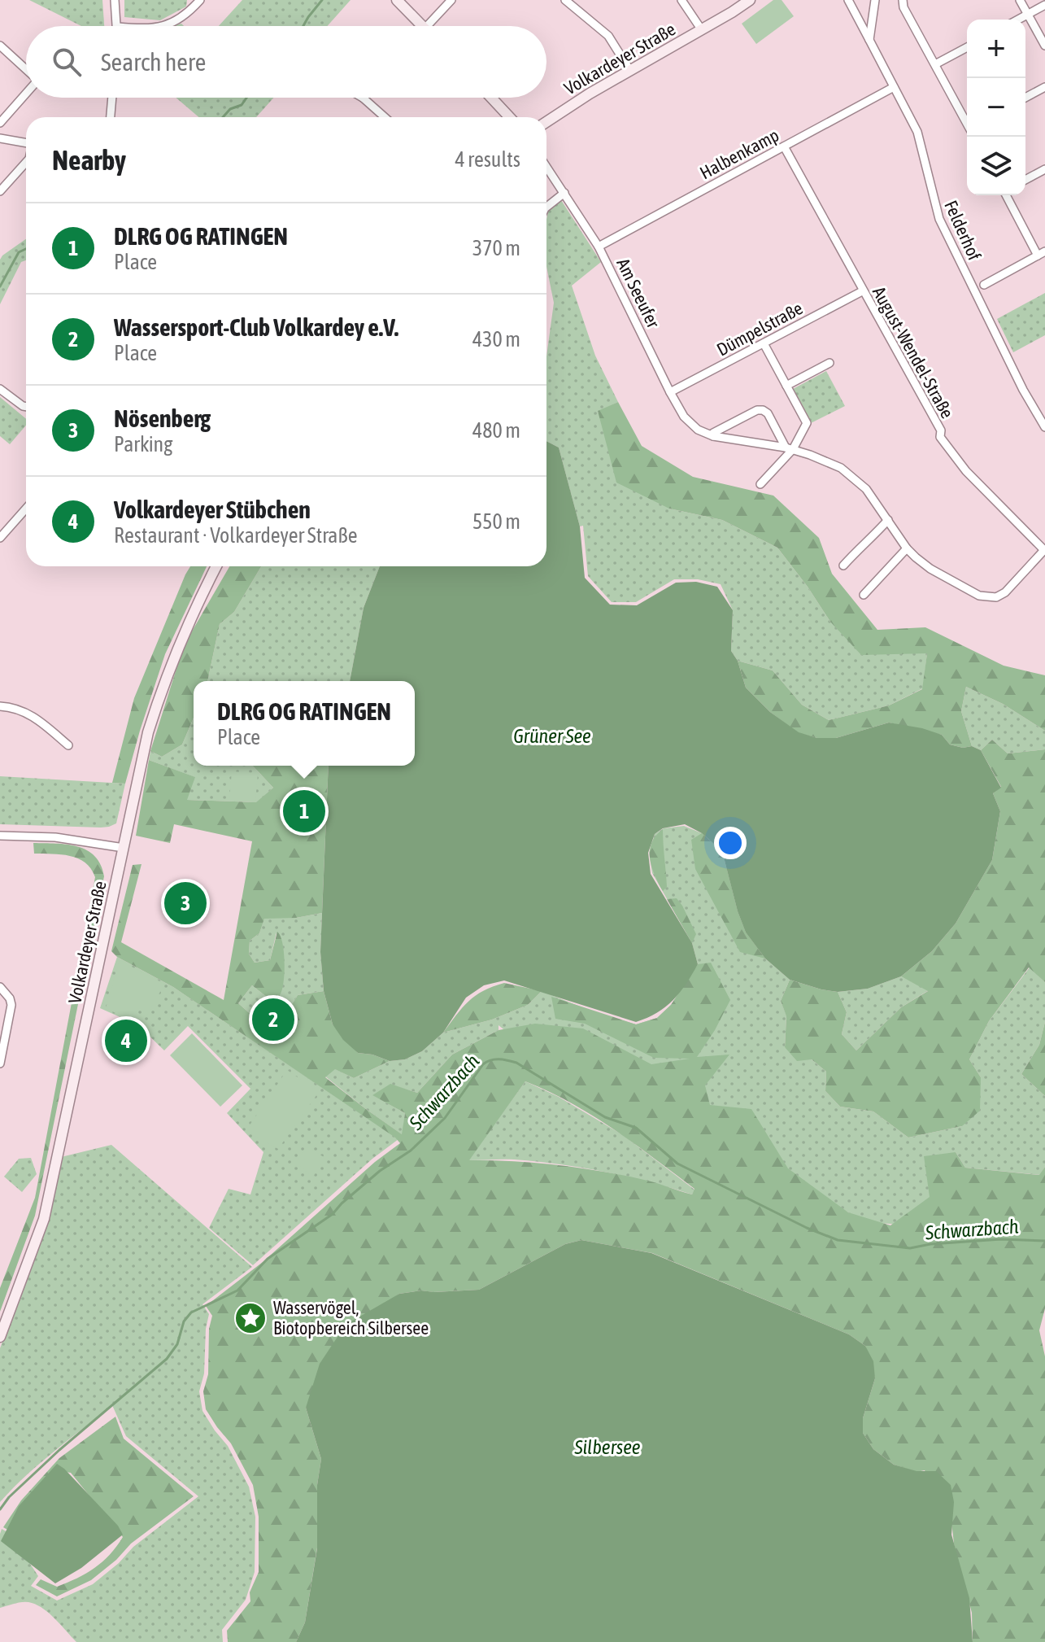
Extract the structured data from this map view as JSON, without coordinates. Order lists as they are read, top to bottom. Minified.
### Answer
{"streets":{"main road":["Volkardeyer Straße"],"street":["Halbenkamp","Felderhof","Am Seeufer","Dümpelstraße","August-Wendel-Straße"]},"crossings":[["Halbenkamp","Felderhof"],["Halbenkamp","Am Seeufer"],["Halbenkamp","August-Wendel-Straße"],["Am Seeufer","Dümpelstraße"],["Am Seeufer","August-Wendel-Straße"],["Dümpelstraße","August-Wendel-Straße"]],"water":["Grüner See","Schwarzbach","Silbersee"],"places":{"place":["Wasservögel, Biotopbereich Silbersee"]},"page":{"map_buttons":["+","−"],"search":"Search here","heading":["Nearby","4 results"],"list":[{"mark":"1","name":"DLRG OG RATINGEN","note":"Place","value":"370 m"},{"mark":"2","name":"Wassersport-Club Volkardey e.V.","note":"Place","value":"430 m"},{"mark":"3","name":"Nösenberg","note":"Parking","value":"480 m"},{"mark":"4","name":"Volkardeyer Stübchen","note":"Restaurant · Volkardeyer Straße","value":"550 m"}],"popup":["DLRG OG RATINGEN","Place"],"pins":["1","3","2","4"]}}
